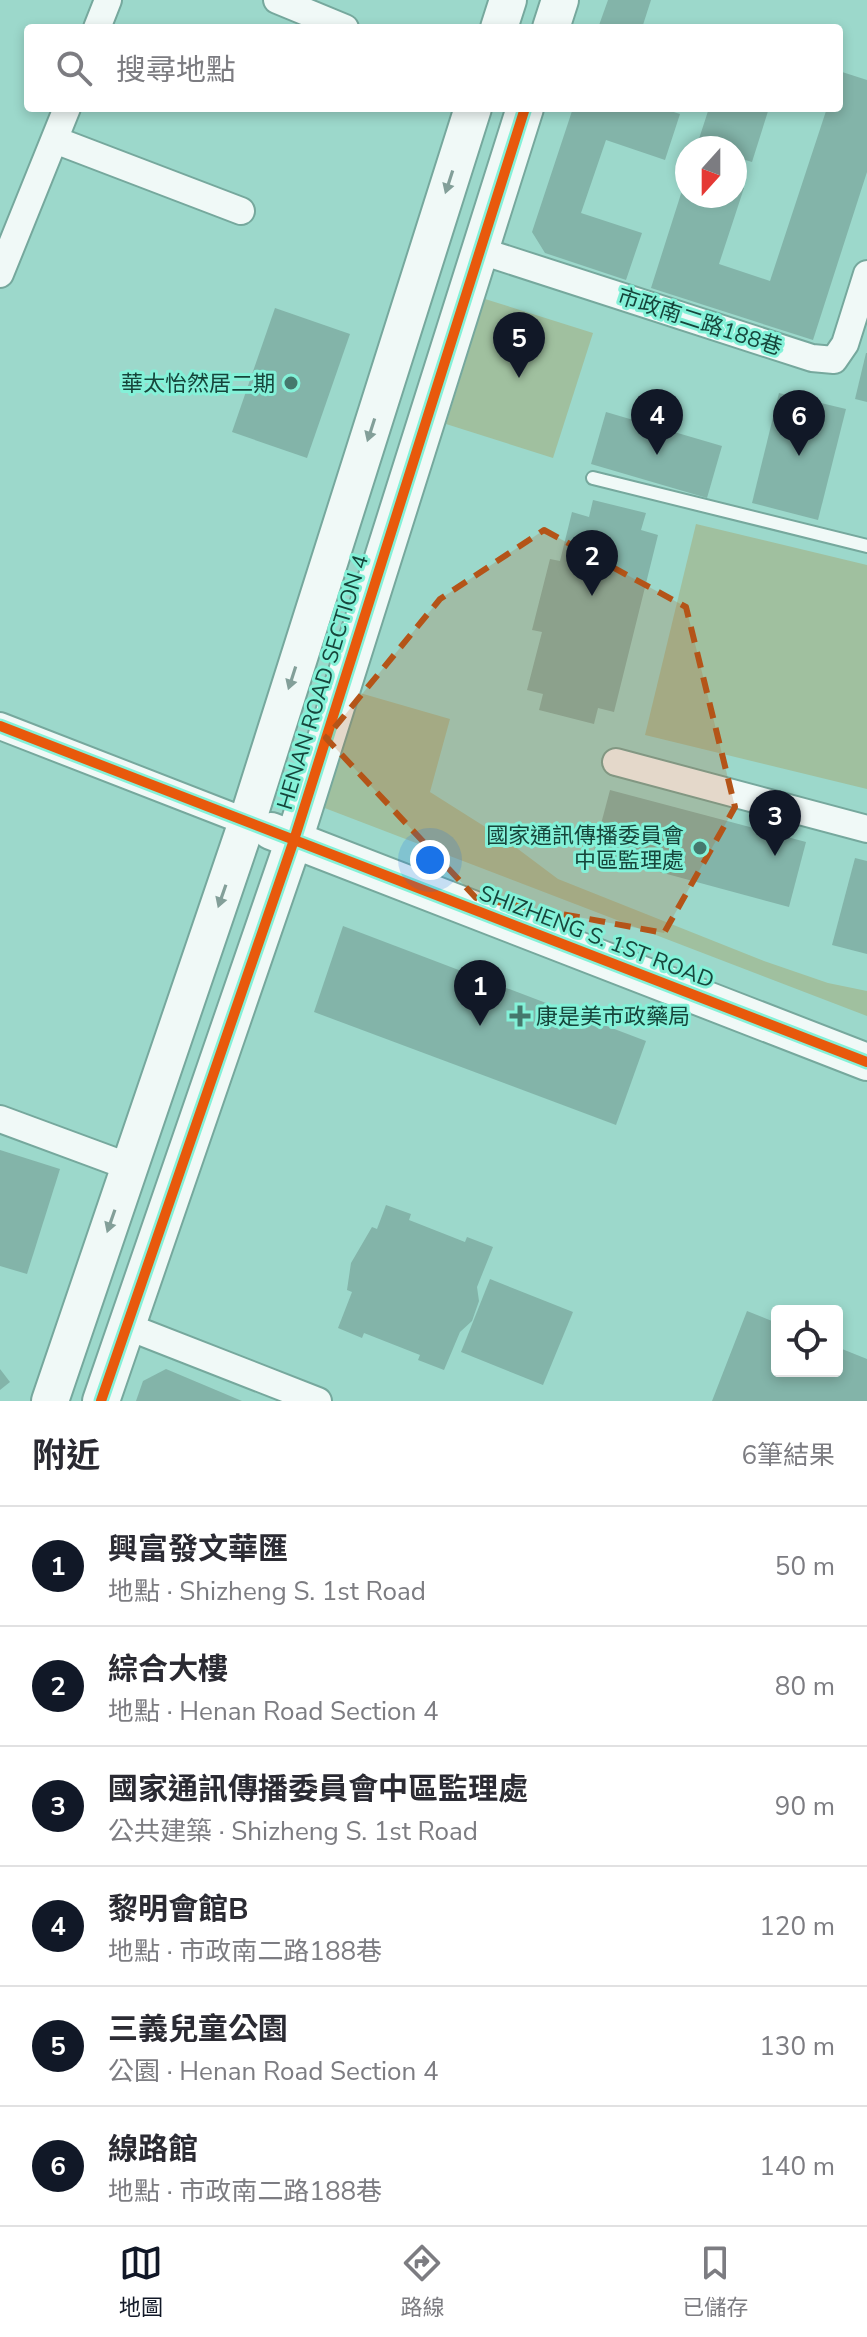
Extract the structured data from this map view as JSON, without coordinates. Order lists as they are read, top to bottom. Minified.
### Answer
{"streets":{"street":["市政南二路188巷","HENAN ROAD SECTION 4","SHIZHENG S. 1ST ROAD"]},"crossings":[["市政南二路188巷","HENAN ROAD SECTION 4"],["HENAN ROAD SECTION 4","SHIZHENG S. 1ST ROAD"]],"places":{"other":["華太怡然居二期","國家通訊傳播委員會 中區監理處"],"health":["康是美市政藥局"]},"north":"bottom","page":{"search":"搜尋地點","pins":["5","4","6","2","3","1"],"heading":["附近","6筆結果"],"list":[{"mark":"1","name":"興富發文華匯","note":"地點 · Shizheng S. 1st Road","value":"50 m"},{"mark":"2","name":"綜合大樓","note":"地點 · Henan Road Section 4","value":"80 m"},{"mark":"3","name":"國家通訊傳播委員會中區監理處","note":"公共建築 · Shizheng S. 1st Road","value":"90 m"},{"mark":"4","name":"黎明會館B","note":"地點 · 市政南二路188巷","value":"120 m"},{"mark":"5","name":"三義兒童公園","note":"公園 · Henan Road Section 4","value":"130 m"},{"mark":"6","name":"線路館","note":"地點 · 市政南二路188巷","value":"140 m"}],"nav":["地圖","路線","已儲存"]}}
